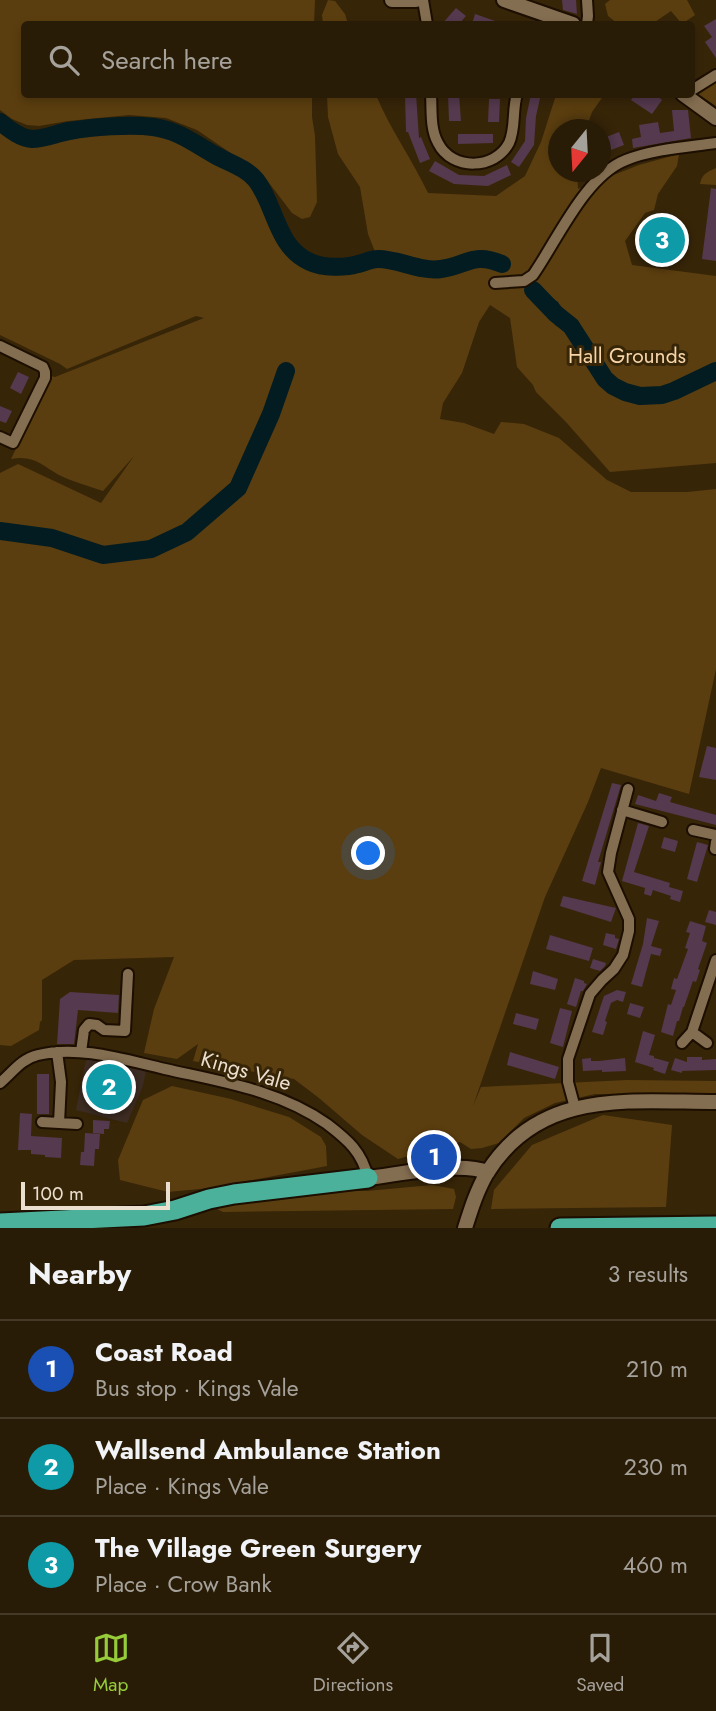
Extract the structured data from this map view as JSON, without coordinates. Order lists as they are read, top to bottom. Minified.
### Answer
{"streets":{"street":["Kings Vale"]},"parks":["Hall Grounds"],"scale_bar":"100 m","north":"bottom","page":{"search":"Search here","pins":["3","2","1"],"scale":"100 m","heading":["Nearby","3 results"],"list":[{"mark":"1","name":"Coast Road","note":"Bus stop · Kings Vale","value":"210 m"},{"mark":"2","name":"Wallsend Ambulance Station","note":"Place · Kings Vale","value":"230 m"},{"mark":"3","name":"The Village Green Surgery","note":"Place · Crow Bank","value":"460 m"}],"nav":["Map","Directions","Saved"]}}
